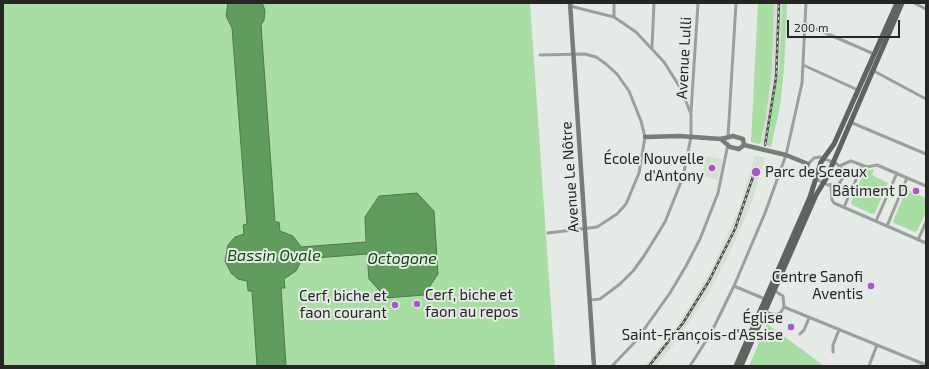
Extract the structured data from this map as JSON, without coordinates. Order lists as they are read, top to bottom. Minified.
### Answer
{"streets":{"main road":["Avenue Le Nôtre"],"street":["Avenue Lulli"]},"crossings":[["Avenue Lulli","Avenue Le Nôtre"]],"water":["Bassin Ovale","Octogone"],"places":["École Nouvelle d'Antony","Parc de Sceaux","Bâtiment D","Centre Sanofi Aventis","Cerf, biche et faon au repos","Cerf, biche et faon courant","Église Saint-François-d'Assise"],"scale_bar":"200 m"}
